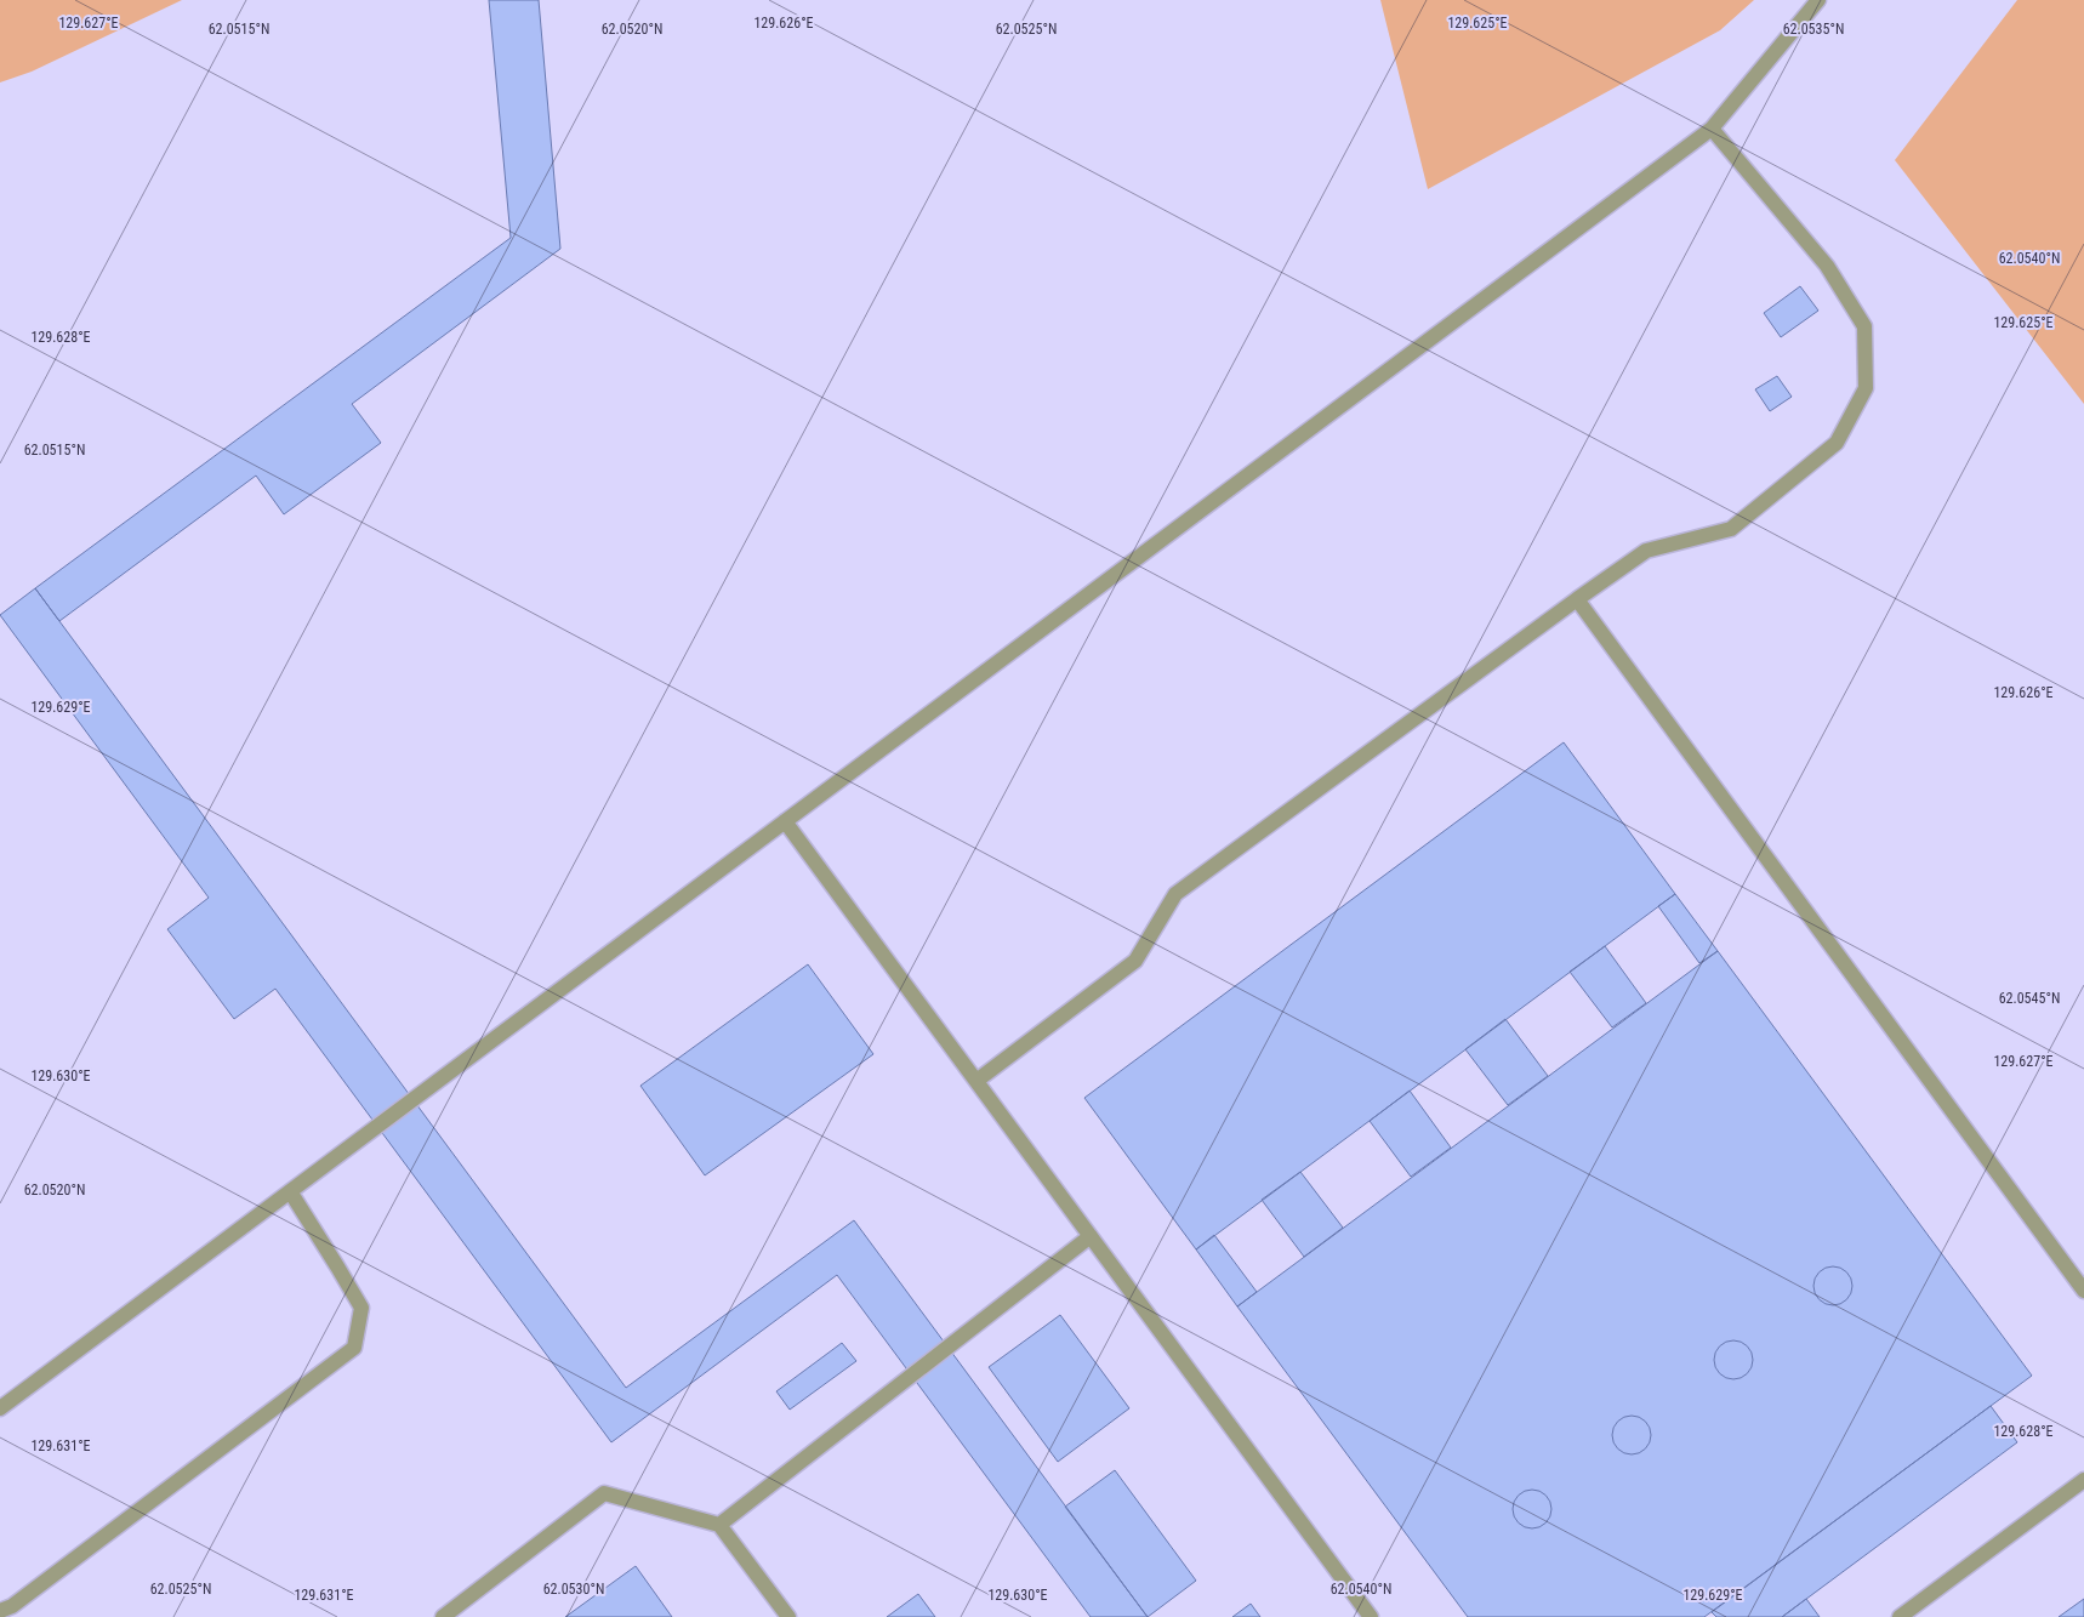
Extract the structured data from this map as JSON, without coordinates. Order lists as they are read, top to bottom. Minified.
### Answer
{"coordinates":["129.626°E","129.625°E","129.627°E","62.0515°N","62.0520°N","62.0525°N","62.0535°N","62.0540°N","129.628°E","129.629°E","62.0545°N","129.630°E","129.631°E","62.0530°N"]}
